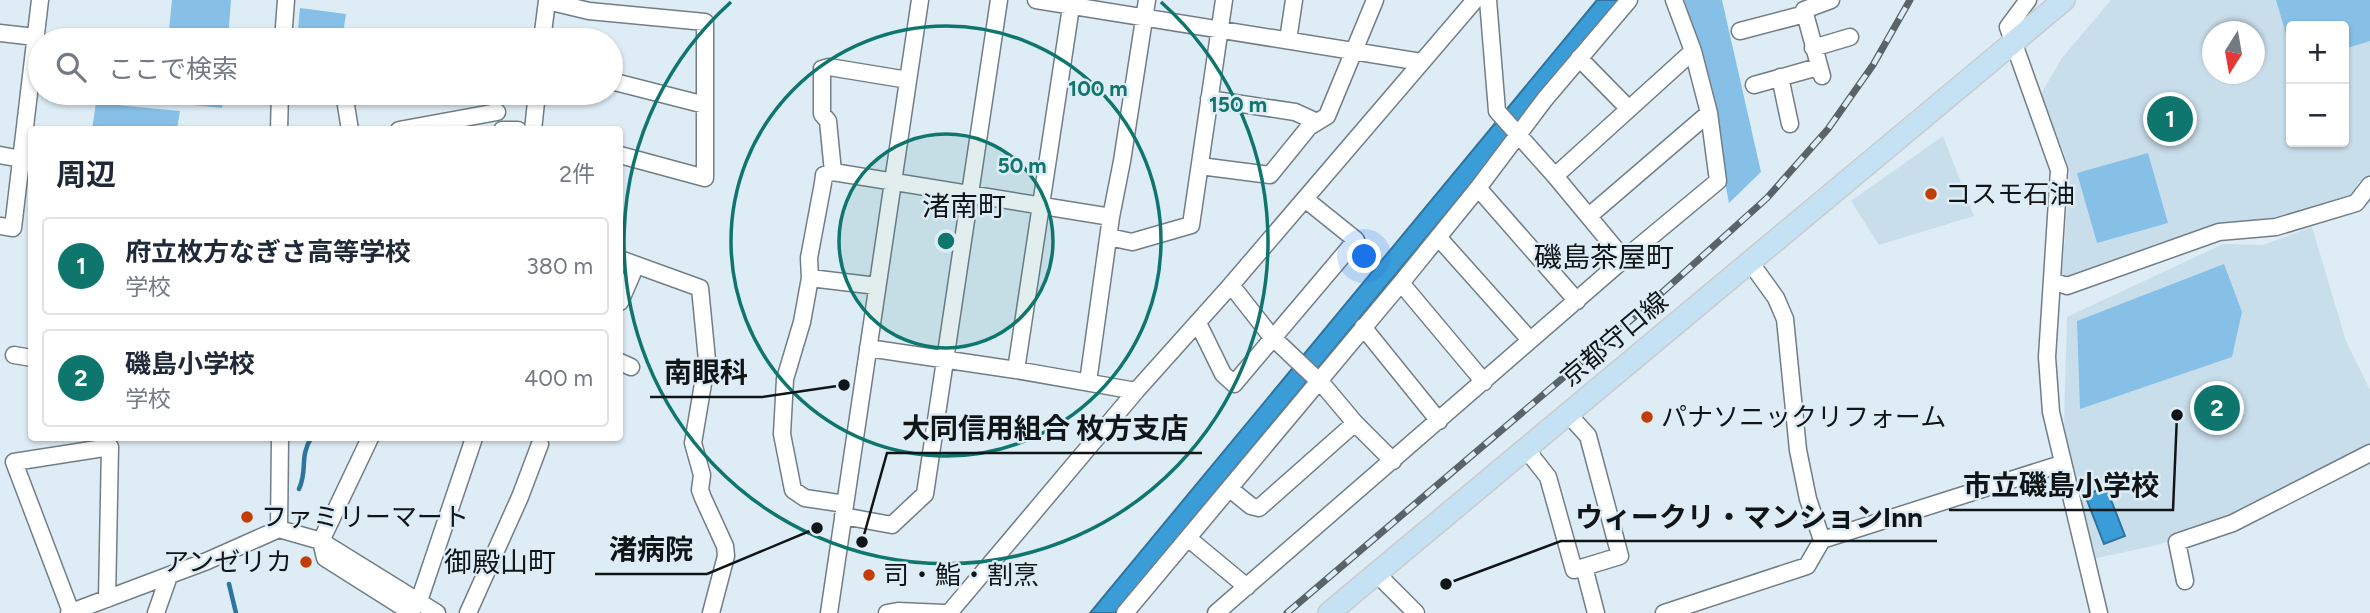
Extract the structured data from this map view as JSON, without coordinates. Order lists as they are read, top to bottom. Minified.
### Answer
{"streets":{"main road":["京都守口線"]},"districts":["渚南町","磯島茶屋町","御殿山町"],"places":["コスモ石油","南眼科","市立磯島小学校","パナソニックリフォーム","ファミリーマート","渚病院","大同信用組合 枚方支店","アンゼリカ","司・鮨・割烹","ウィークリ・マンションInn"],"north":"bottom","page":{"map_buttons":["+","−"],"search":"ここで検索","pins":["1","2"],"heading":["周辺","2件"],"list":[{"mark":"1","name":"府立枚方なぎさ高等学校","note":"学校","value":"380 m"},{"mark":"2","name":"磯島小学校","note":"学校","value":"400 m"}]},"rings":["100 m","150 m","50 m"]}
